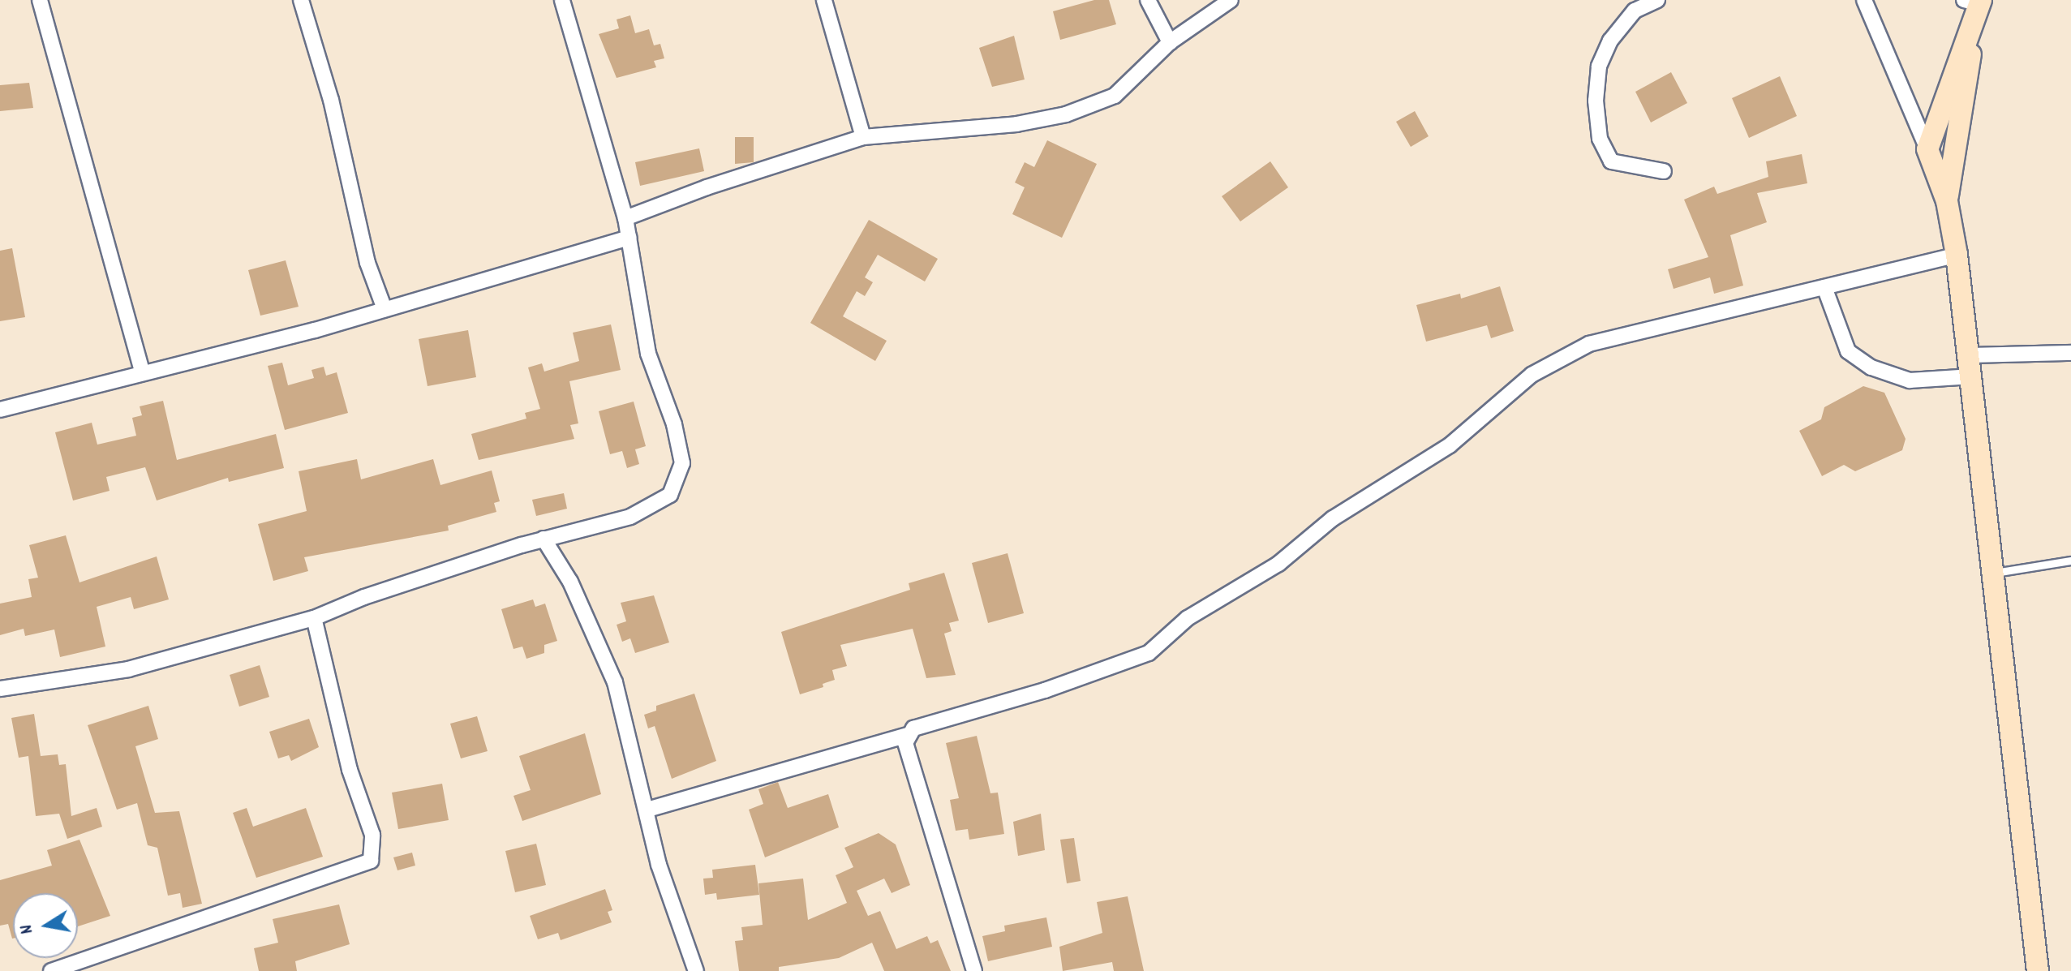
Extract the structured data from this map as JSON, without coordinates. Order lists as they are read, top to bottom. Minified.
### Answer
{"north":"left"}
